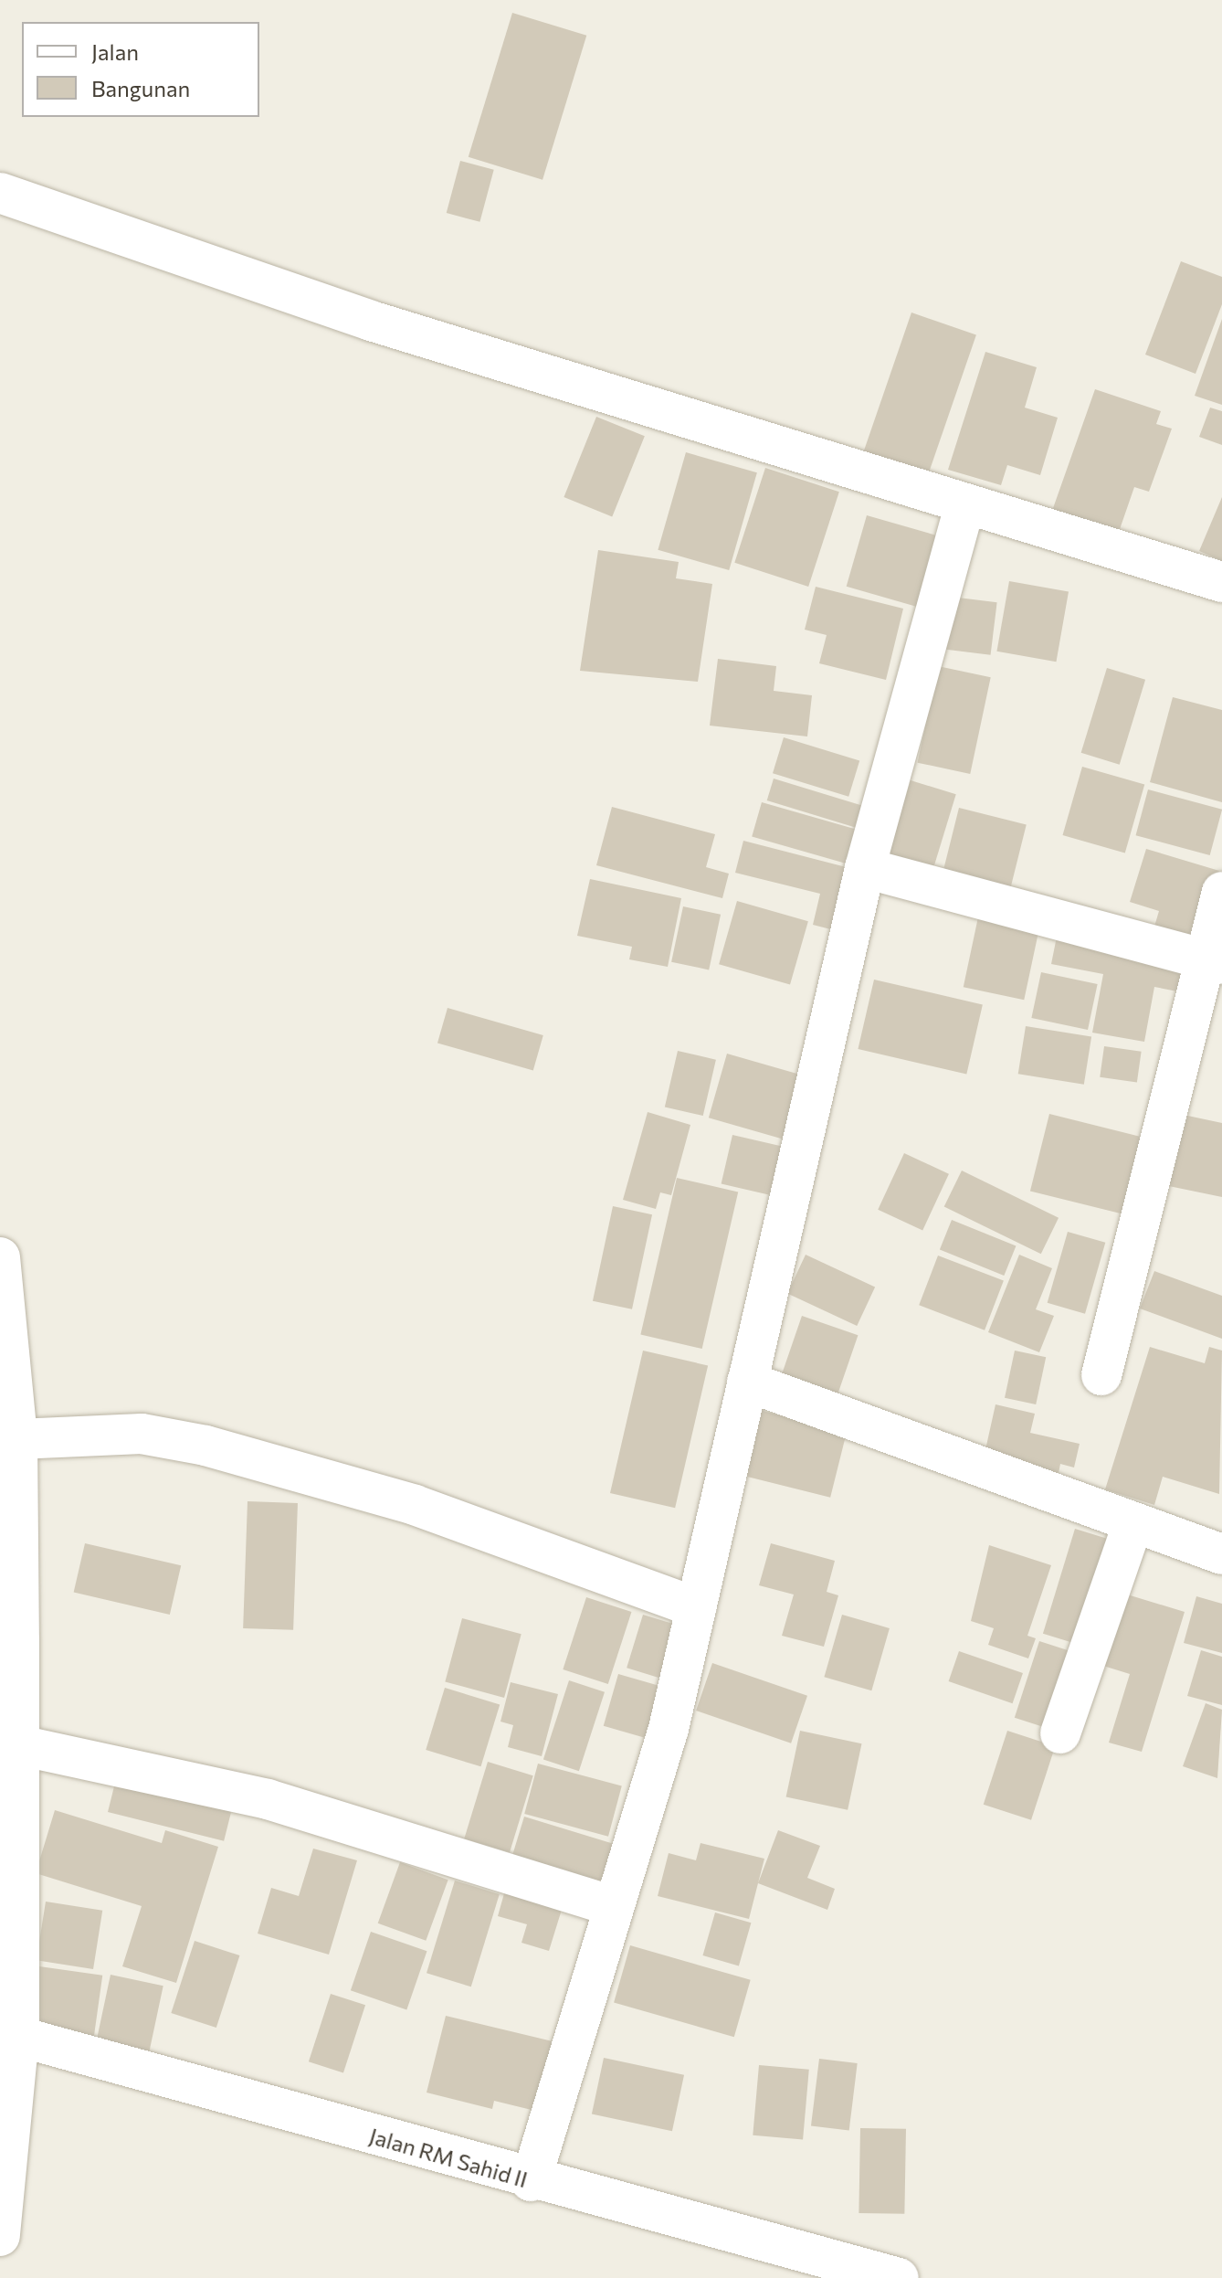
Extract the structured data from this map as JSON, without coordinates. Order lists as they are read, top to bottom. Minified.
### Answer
{"streets":{"street":["Jalan RM Sahid II"]},"legend":["Jalan","Bangunan"]}
